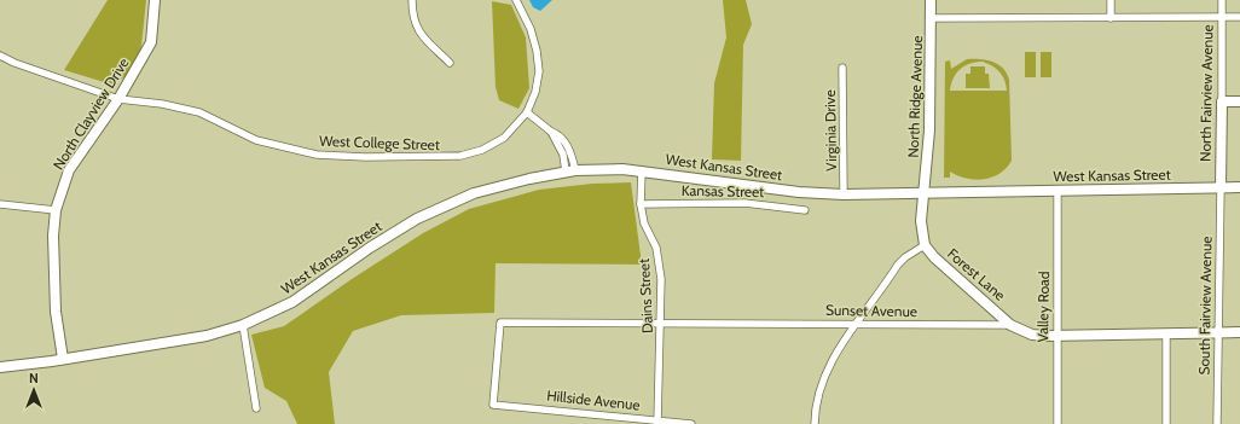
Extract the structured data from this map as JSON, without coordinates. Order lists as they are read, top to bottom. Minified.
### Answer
{"streets":{"main road":["North Fairview Avenue","North Ridge Avenue","North Clayview Drive","West Kansas Street","Forest Lane","Sunset Avenue"],"street":["Virginia Drive","West College Street","Kansas Street","Dains Street","South Fairview Avenue","Valley Road","Hillside Avenue"]},"crossings":[["North Fairview Avenue","West Kansas Street"],["North Fairview Avenue","South Fairview Avenue"],["North Ridge Avenue","West Kansas Street"],["North Ridge Avenue","Forest Lane"],["North Clayview Drive","West College Street"],["North Clayview Drive","West Kansas Street"],["Virginia Drive","West Kansas Street"],["West Kansas Street","Dains Street"],["West Kansas Street","South Fairview Avenue"],["West Kansas Street","Valley Road"],["Kansas Street","Dains Street"],["Forest Lane","Sunset Avenue"],["Dains Street","Sunset Avenue"],["Dains Street","Hillside Avenue"],["South Fairview Avenue","Sunset Avenue"],["Valley Road","Sunset Avenue"],["Sunset Avenue","Hillside Avenue"]],"north":"top"}
